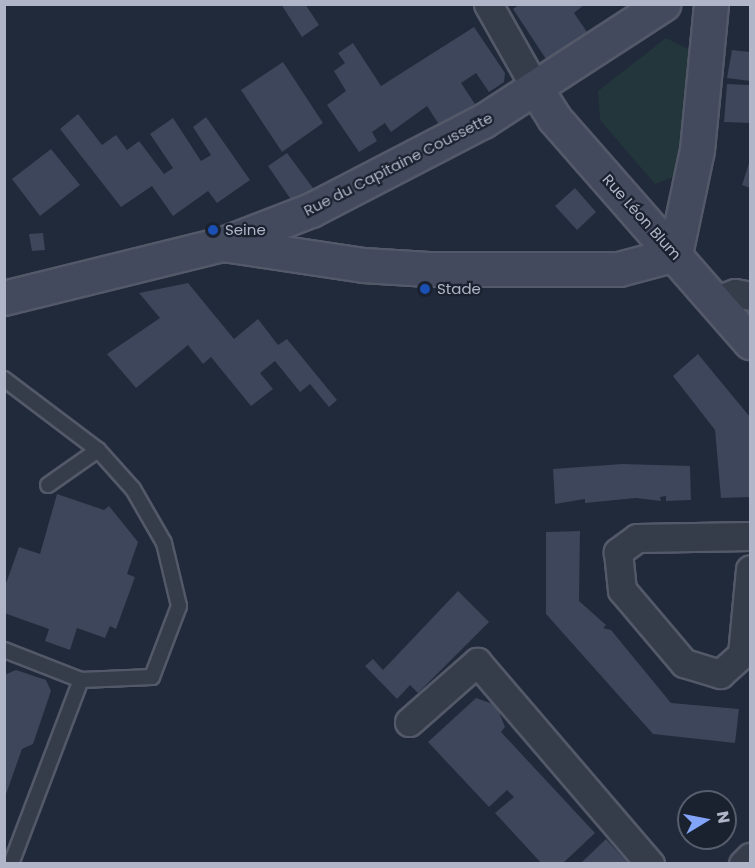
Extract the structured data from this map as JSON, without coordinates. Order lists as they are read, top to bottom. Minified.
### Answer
{"streets":{"street":["Rue du Capitaine Coussette","Rue Léon Blum"]},"crossings":[["Rue du Capitaine Coussette","Rue Léon Blum"]],"places":["Seine","Stade"],"north":"right"}
